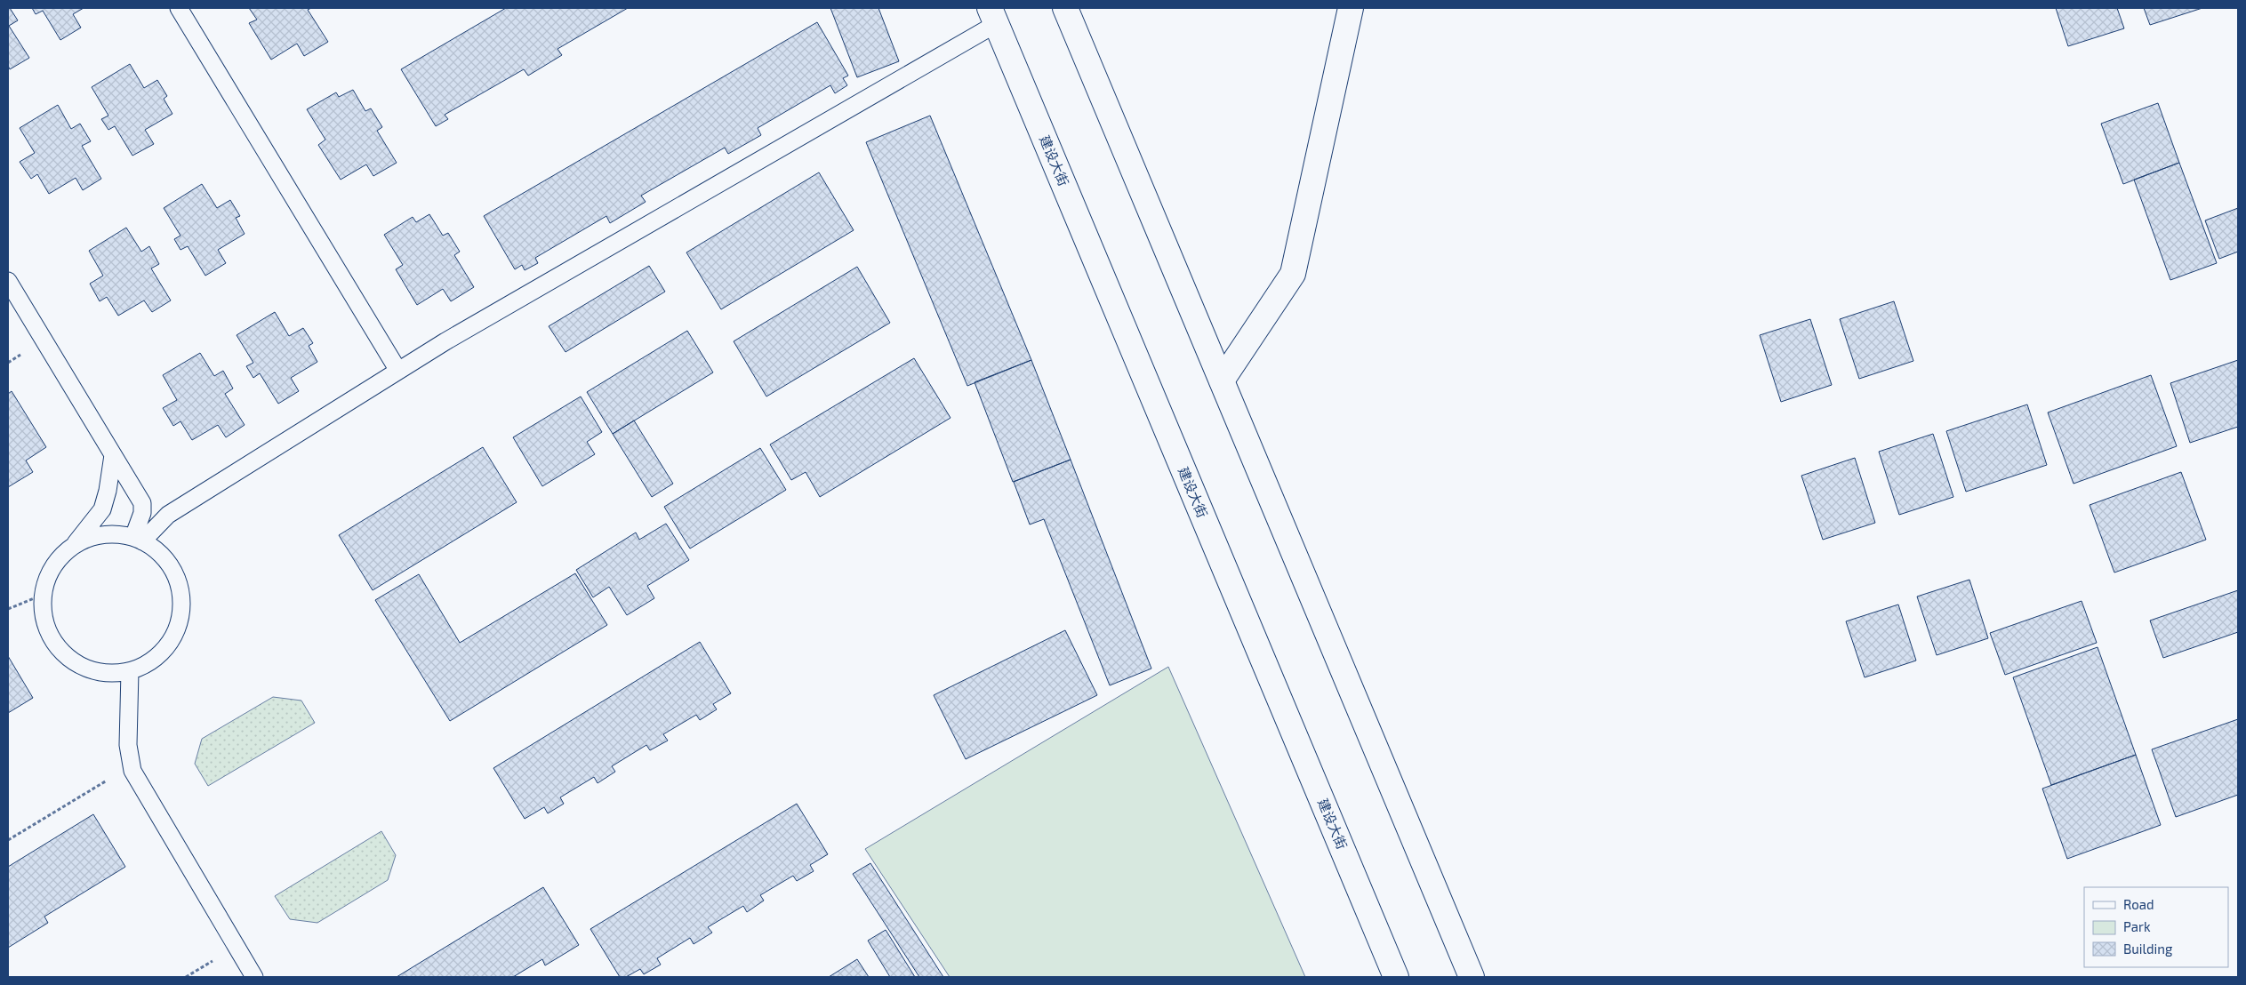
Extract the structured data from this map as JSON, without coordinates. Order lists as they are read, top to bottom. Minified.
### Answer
{"streets":{"main road":["建设大街"]},"legend":["Road","Park","Building"]}
